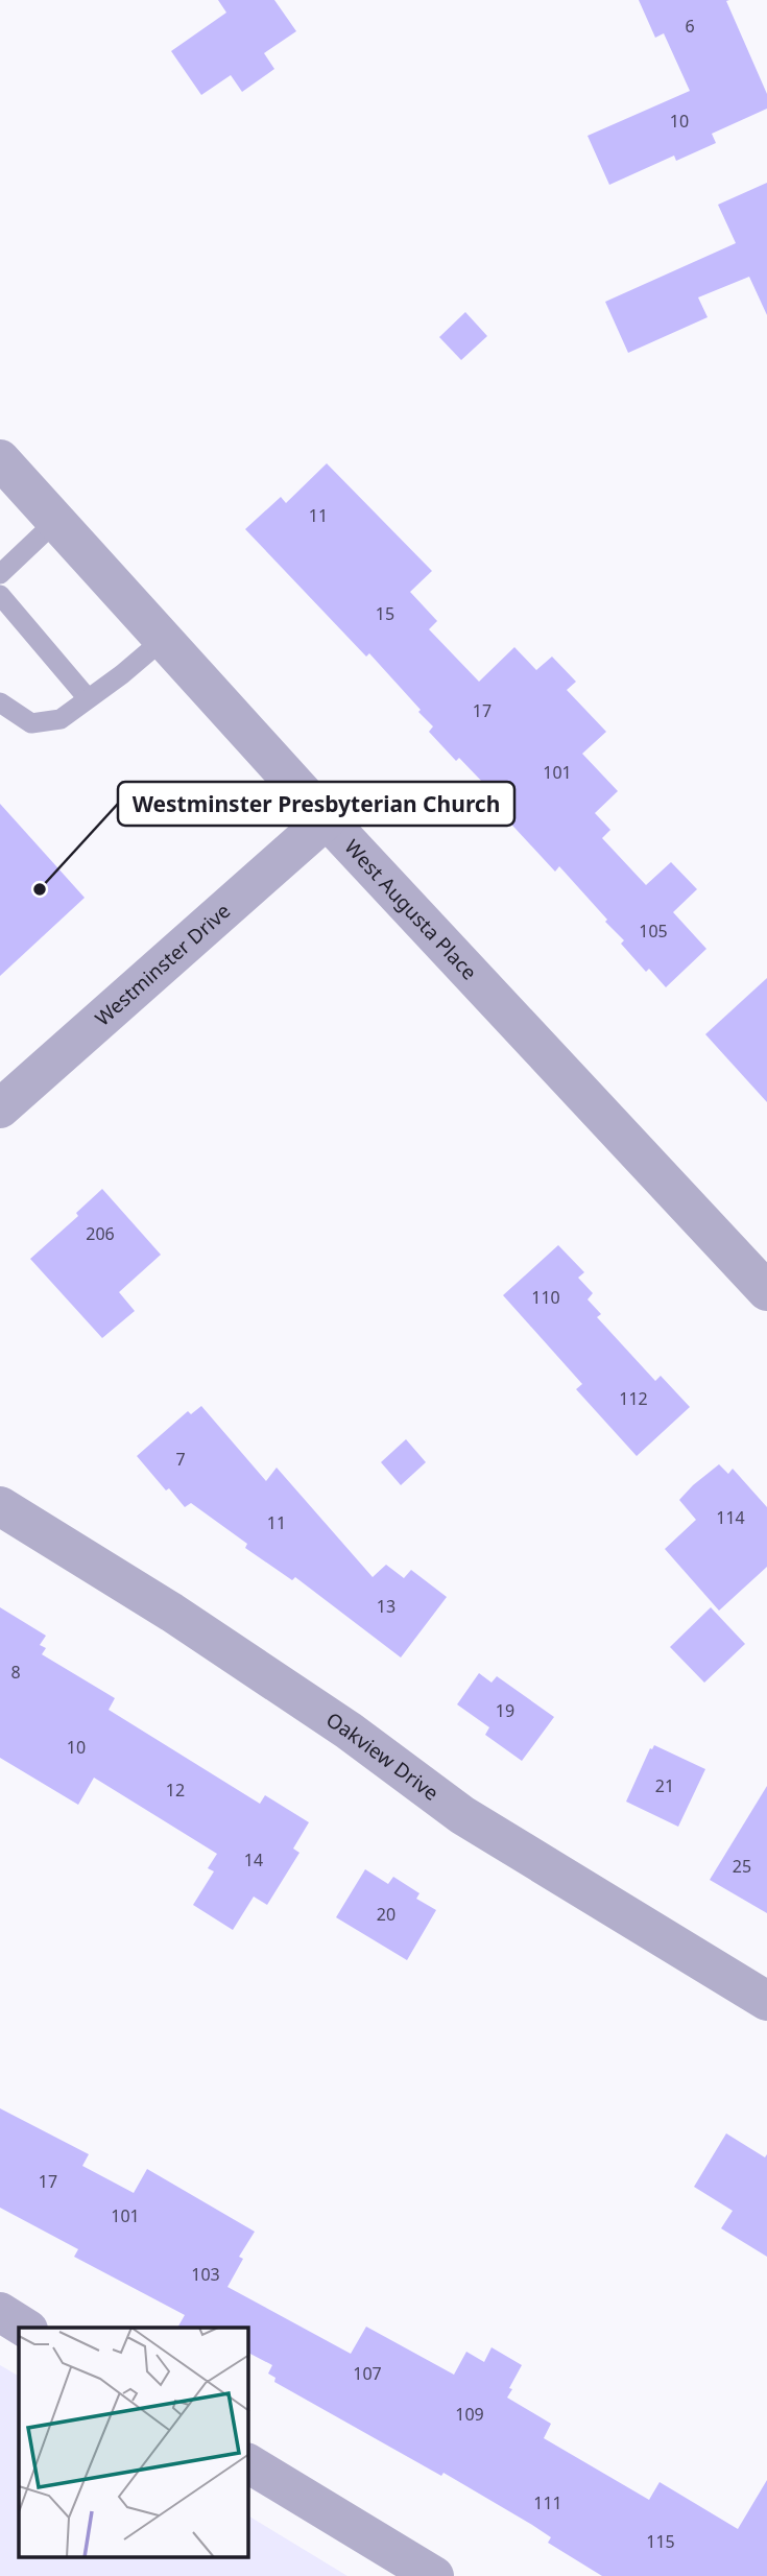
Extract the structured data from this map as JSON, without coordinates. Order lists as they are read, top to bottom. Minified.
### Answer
{"streets":{"street":["West Augusta Place","Westminster Drive","Oakview Drive"]},"crossings":[["West Augusta Place","Westminster Drive"]],"places":["Westminster Presbyterian Church"],"house_numbers":["6","10","11","15","17","101","105","206","110","112","7","114","11","13","8","19","10","21","12","14","25","20","17","101","103","107","109","111","115"]}
